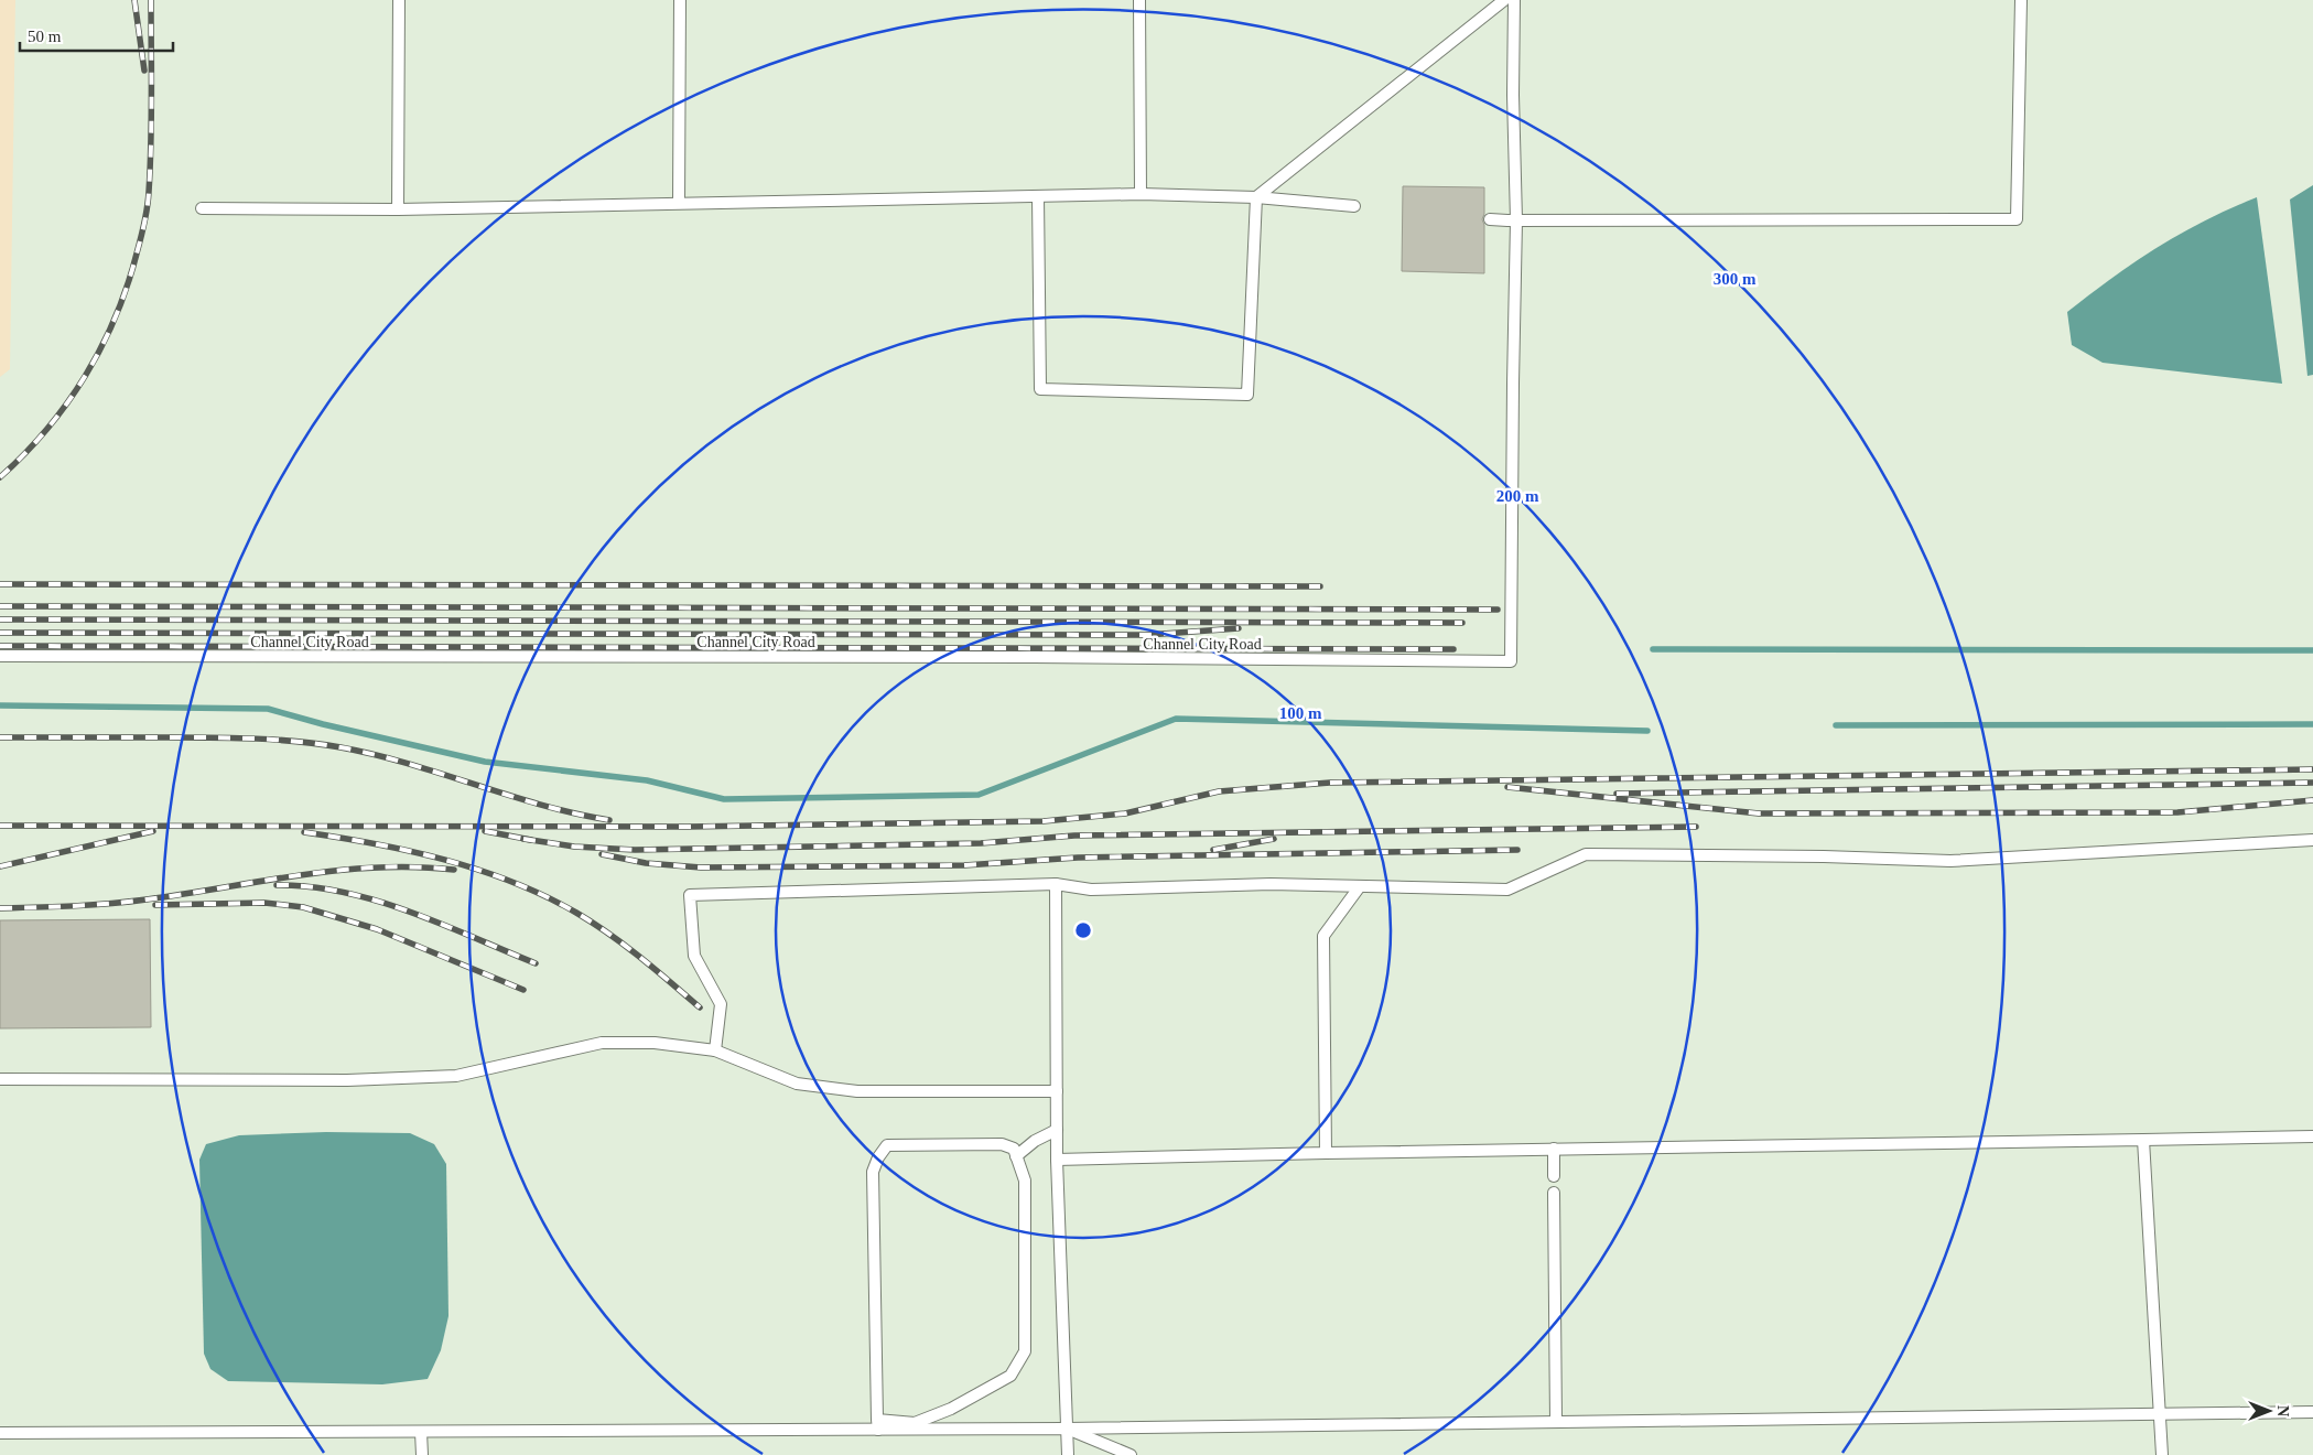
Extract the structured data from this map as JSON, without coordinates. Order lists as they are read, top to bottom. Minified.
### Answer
{"streets":{"lane":["Channel City Road"]},"scale_bar":"50 m","north":"right","rings":["300 m","200 m","100 m"]}
